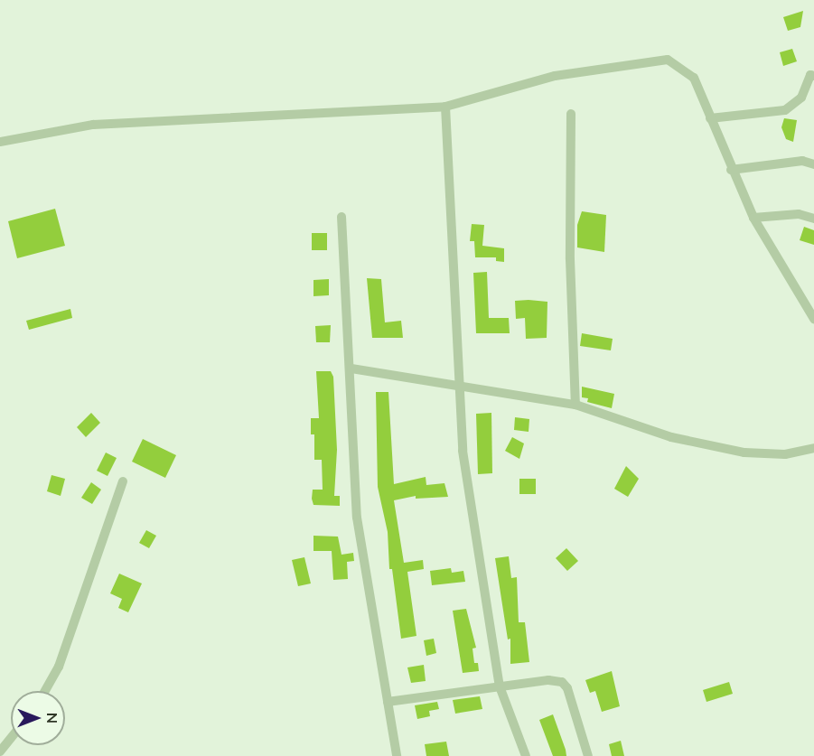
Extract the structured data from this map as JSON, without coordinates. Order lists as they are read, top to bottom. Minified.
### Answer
{"north":"right"}
